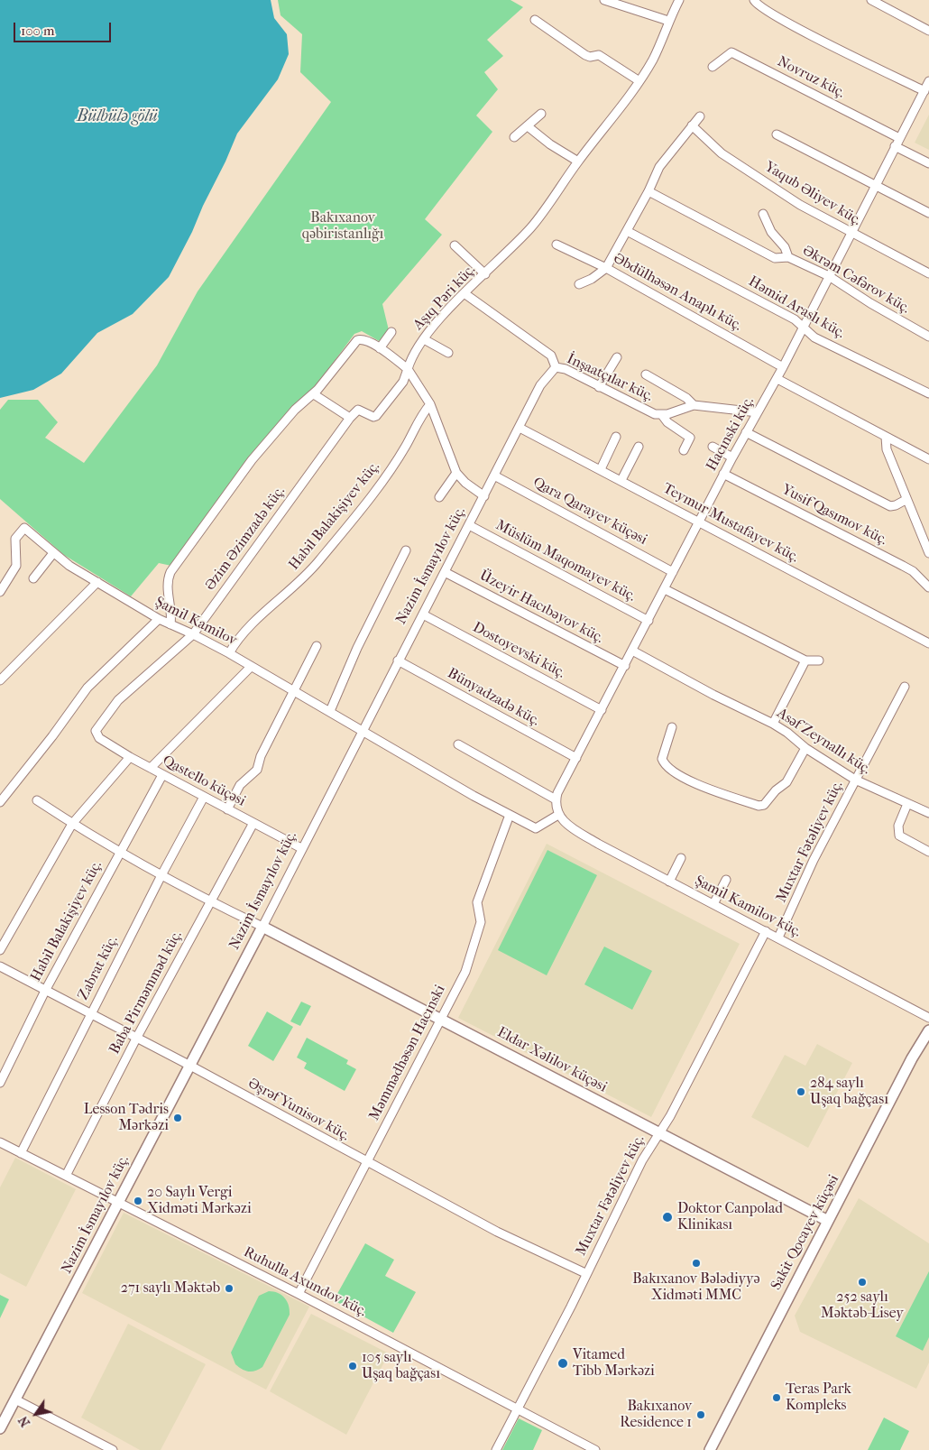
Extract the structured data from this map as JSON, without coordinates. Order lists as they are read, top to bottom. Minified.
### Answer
{"streets":{"street":["Novruz küç.","Yaqub Əliyev küç.","Əkrəm Cəfərov küç.","Əbdülhəsən Anaplı küç.","Aşıq Pəri küç.","Həmid Araslı küç.","İnşaatçılar küç.","Hacınski küç.","Qara Qarayev küçəsi","Yusif Qasımov küç.","Habil Balakişiyev küç.","Teymur Mustafayev küç.","Əzim Əzimzadə küç.","Müslüm Maqomayev küç.","Nazim İsmayılov küç.","Üzeyir Hacıbəyov küç.","Şamil Kamilov","Dostoyevski küç.","Bünyadzadə küç.","Asəf Zeynallı küç.","Qastello küçəsi","Muxtar Fətəliyev küç.","Şamil Kamilov küç.","Zabrat küç.","Baba Pirməmməd küç.","Məmmədhəsən Hacınski","Eldar Xəlilov küçəsi","Əşrəf Yunisov küç.","Sakit Qocayev küçəsi","Ruhulla Axundov küç."]},"crossings":[["Novruz küç.","Hacınski küç."],["Yaqub Əliyev küç.","Hacınski küç."],["Əkrəm Cəfərov küç.","Hacınski küç."],["Əbdülhəsən Anaplı küç.","Hacınski küç."],["Həmid Araslı küç.","Hacınski küç."],["İnşaatçılar küç.","Hacınski küç."],["İnşaatçılar küç.","Nazim İsmayılov küç."],["Hacınski küç.","Qara Qarayev küçəsi"],["Hacınski küç.","Yusif Qasımov küç."],["Hacınski küç.","Teymur Mustafayev küç."],["Hacınski küç.","Müslüm Maqomayev küç."],["Hacınski küç.","Üzeyir Hacıbəyov küç."],["Hacınski küç.","Dostoyevski küç."],["Hacınski küç.","Bünyadzadə küç."],["Hacınski küç.","Asəf Zeynallı küç."],["Qara Qarayev küçəsi","Nazim İsmayılov küç."],["Habil Balakişiyev küç.","Şamil Kamilov"],["Habil Balakişiyev küç.","Qastello küçəsi"],["Habil Balakişiyev küç.","Əşrəf Yunisov küç."],["Teymur Mustafayev küç.","Nazim İsmayılov küç."],["Əzim Əzimzadə küç.","Şamil Kamilov"],["Əzim Əzimzadə küç.","Qastello küçəsi"],["Müslüm Maqomayev küç.","Nazim İsmayılov küç."],["Nazim İsmayılov küç.","Üzeyir Hacıbəyov küç."],["Nazim İsmayılov küç.","Şamil Kamilov"],["Nazim İsmayılov küç.","Dostoyevski küç."],["Nazim İsmayılov küç.","Bünyadzadə küç."],["Nazim İsmayılov küç.","Qastello küçəsi"],["Nazim İsmayılov küç.","Eldar Xəlilov küçəsi"],["Nazim İsmayılov küç.","Əşrəf Yunisov küç."],["Nazim İsmayılov küç.","Ruhulla Axundov küç."],["Asəf Zeynallı küç.","Muxtar Fətəliyev küç."],["Qastello küçəsi","Zabrat küç."],["Qastello küçəsi","Baba Pirməmməd küç."],["Muxtar Fətəliyev küç.","Şamil Kamilov küç."],["Muxtar Fətəliyev küç.","Eldar Xəlilov küçəsi"],["Muxtar Fətəliyev küç.","Əşrəf Yunisov küç."],["Muxtar Fətəliyev küç.","Ruhulla Axundov küç."],["Zabrat küç.","Əşrəf Yunisov küç."],["Zabrat küç.","Ruhulla Axundov küç."],["Baba Pirməmməd küç.","Əşrəf Yunisov küç."],["Baba Pirməmməd küç.","Ruhulla Axundov küç."],["Məmmədhəsən Hacınski","Eldar Xəlilov küçəsi"],["Məmmədhəsən Hacınski","Əşrəf Yunisov küç."],["Məmmədhəsən Hacınski","Ruhulla Axundov küç."],["Eldar Xəlilov küçəsi","Sakit Qocayev küçəsi"]],"water":["Bülbülə gölü"],"parks":["Bakıxanov qəbiristanlığı"],"places":["284 saylı Uşaq bağçası","Lesson Tədris Mərkəzi","20 Saylı Vergi Xidməti Mərkəzi","Doktor Canpolad Klinikası","Bakıxanov Bələdiyyə Xidməti MMC","252 saylı Məktəb-Lisey","271 saylı Məktəb","Vitamed Tibb Mərkəzi","105 saylı Uşaq bağçası","Teras Park Kompleks","Bakıxanov Residence 1"],"scale_bar":"100 m","north":"bottom left"}
